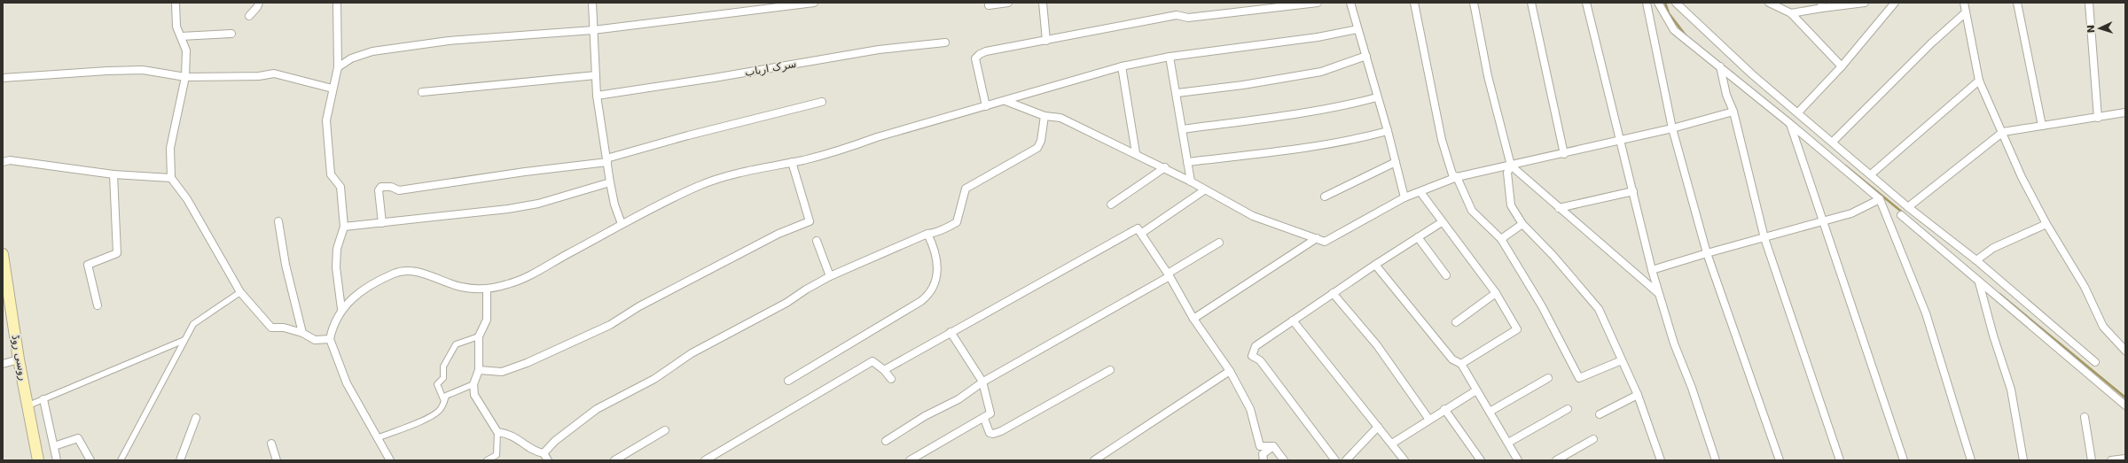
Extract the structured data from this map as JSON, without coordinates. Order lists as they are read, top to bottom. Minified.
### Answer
{"streets":{"main road":["روسی روڈ"],"street":["سرک ارباب"]},"north":"left"}
